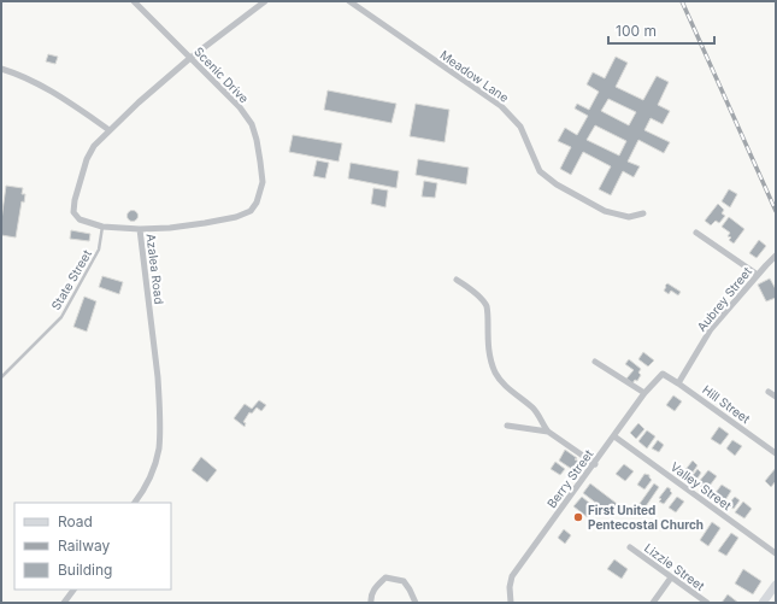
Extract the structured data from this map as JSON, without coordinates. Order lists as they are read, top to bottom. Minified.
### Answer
{"streets":{"street":["Scenic Drive","Meadow Lane","Azalea Road","Aubrey Street","Hill Street","Berry Street","Valley Street","Lizzie Street"],"lane":["State Street"]},"crossings":[["Scenic Drive","Azalea Road"],["Azalea Road","State Street"],["Aubrey Street","Hill Street"],["Hill Street","Berry Street"],["Berry Street","Valley Street"]],"places":["First United Pentecostal Church"],"legend":["Road","Railway","Building"],"scale_bar":"100 m"}
